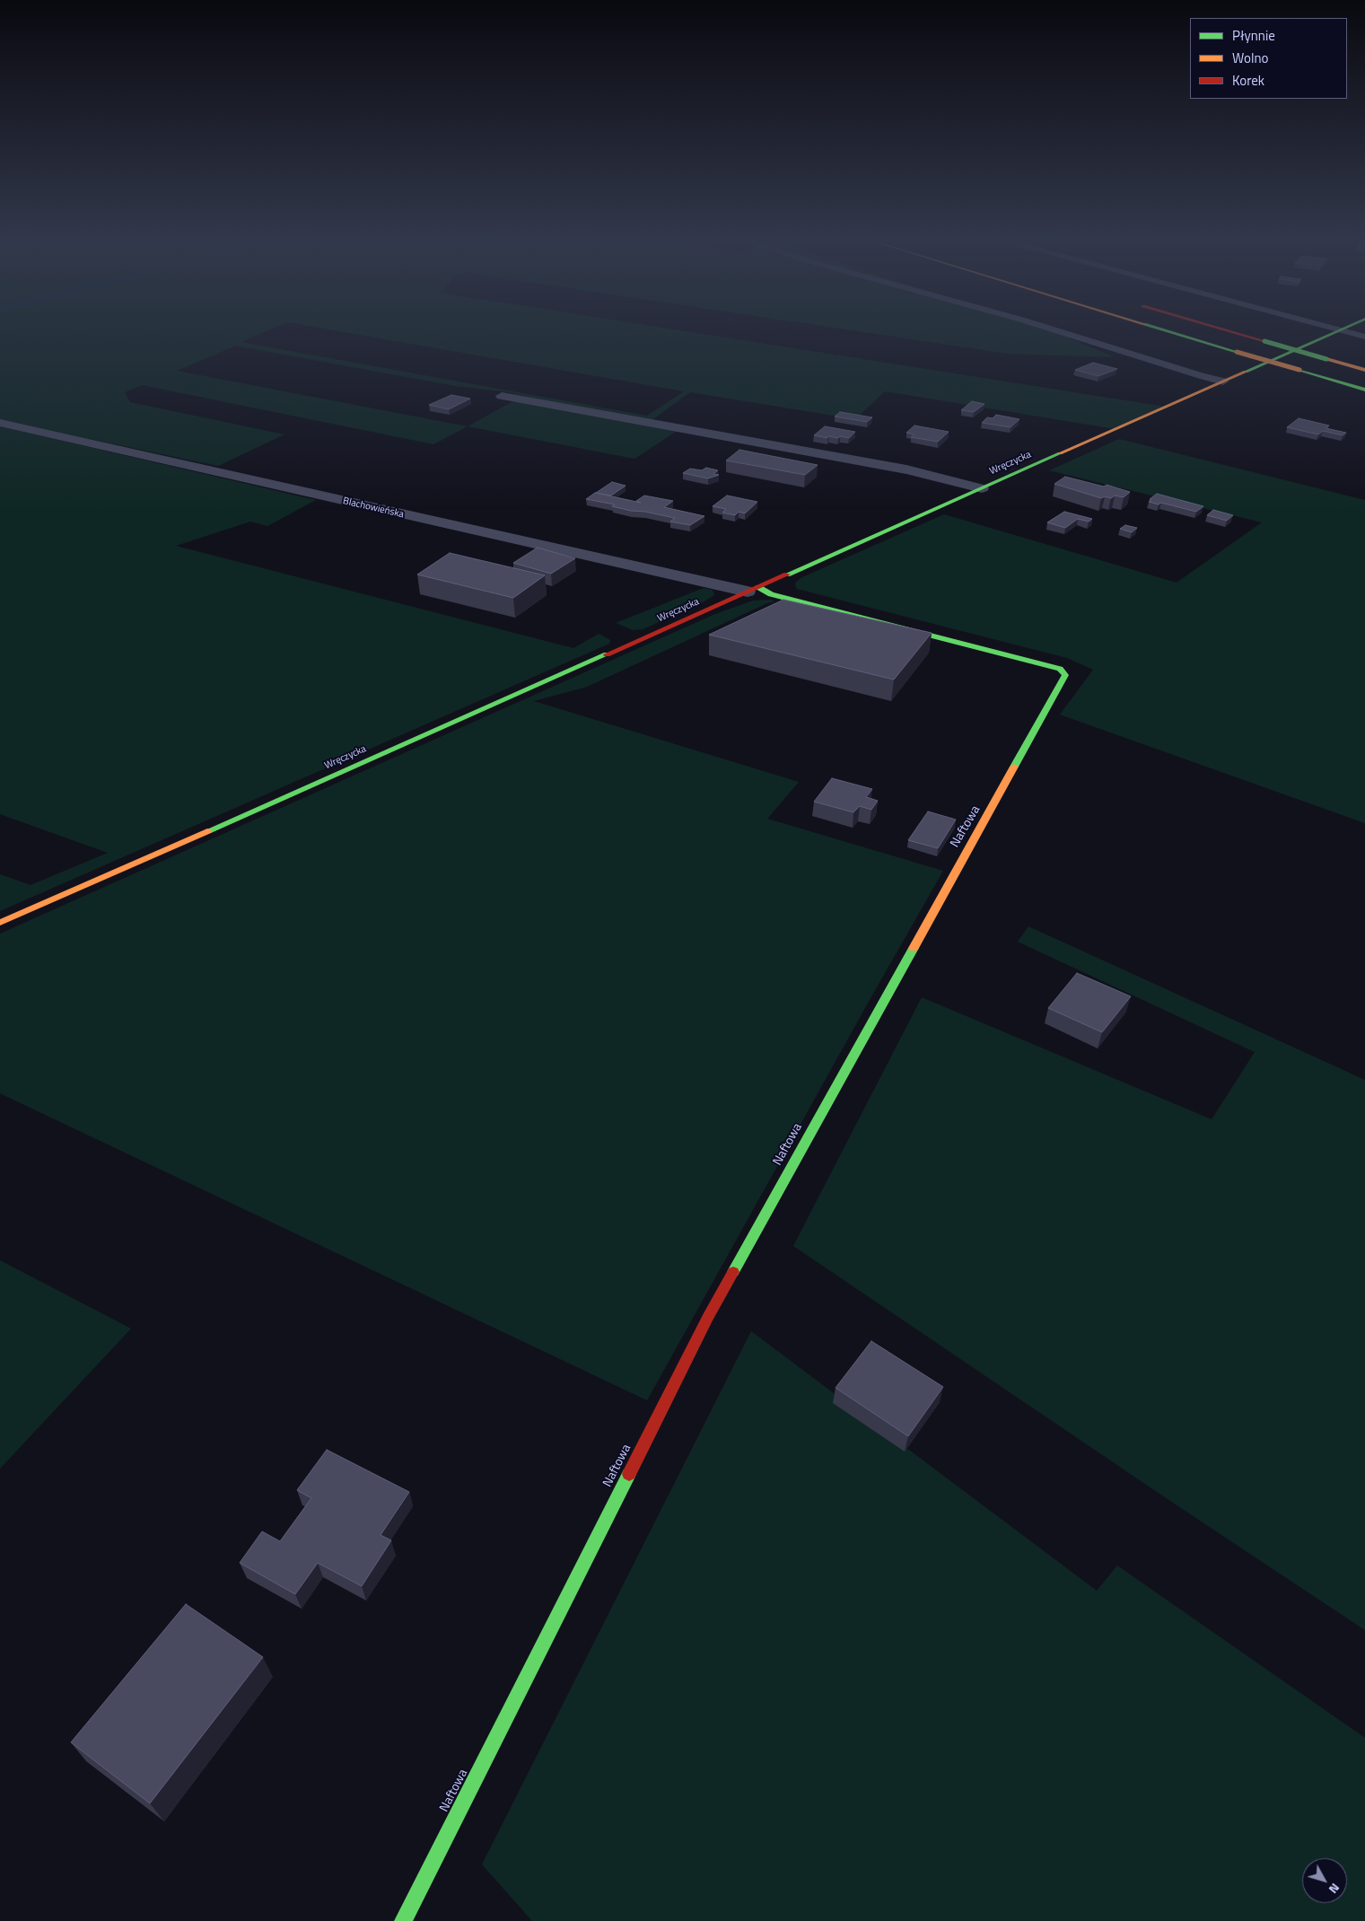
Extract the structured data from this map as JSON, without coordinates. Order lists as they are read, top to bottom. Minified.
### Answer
{"streets":{"main road":["Wręczycka","Naftowa"],"street":["Blachowieńska"]},"crossings":[["Wręczycka","Blachowieńska"],["Wręczycka","Naftowa"],["Blachowieńska","Naftowa"]],"legend":["Płynnie","Wolno","Korek"],"north":"bottom right"}
